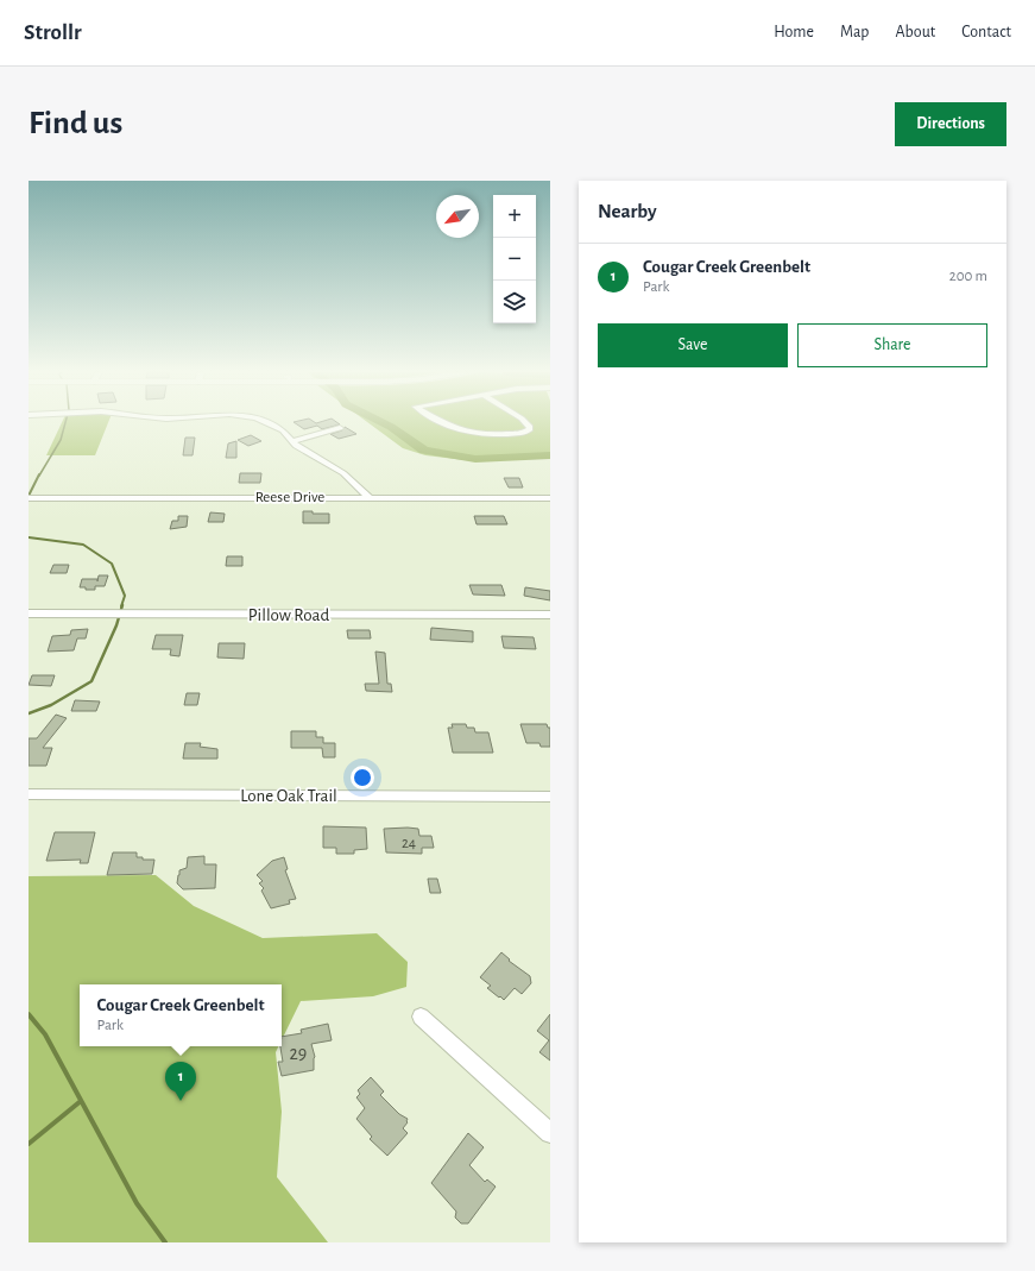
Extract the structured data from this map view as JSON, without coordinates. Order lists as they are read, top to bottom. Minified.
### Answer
{"streets":{"street":["Reese Drive","Pillow Road","Lone Oak Trail"]},"house_numbers":["24","29"],"north":"bottom left","page":{"header":"Strollr","nav":["Home","Map","About","Contact"],"buttons":["Directions",["Save","Share"]],"title":"Find us","heading":"Nearby","map_buttons":["+","−"],"list":[{"mark":"1","name":"Cougar Creek Greenbelt","note":"Park","value":"200 m"}],"popup":["Cougar Creek Greenbelt","Park"],"pins":"1"}}
